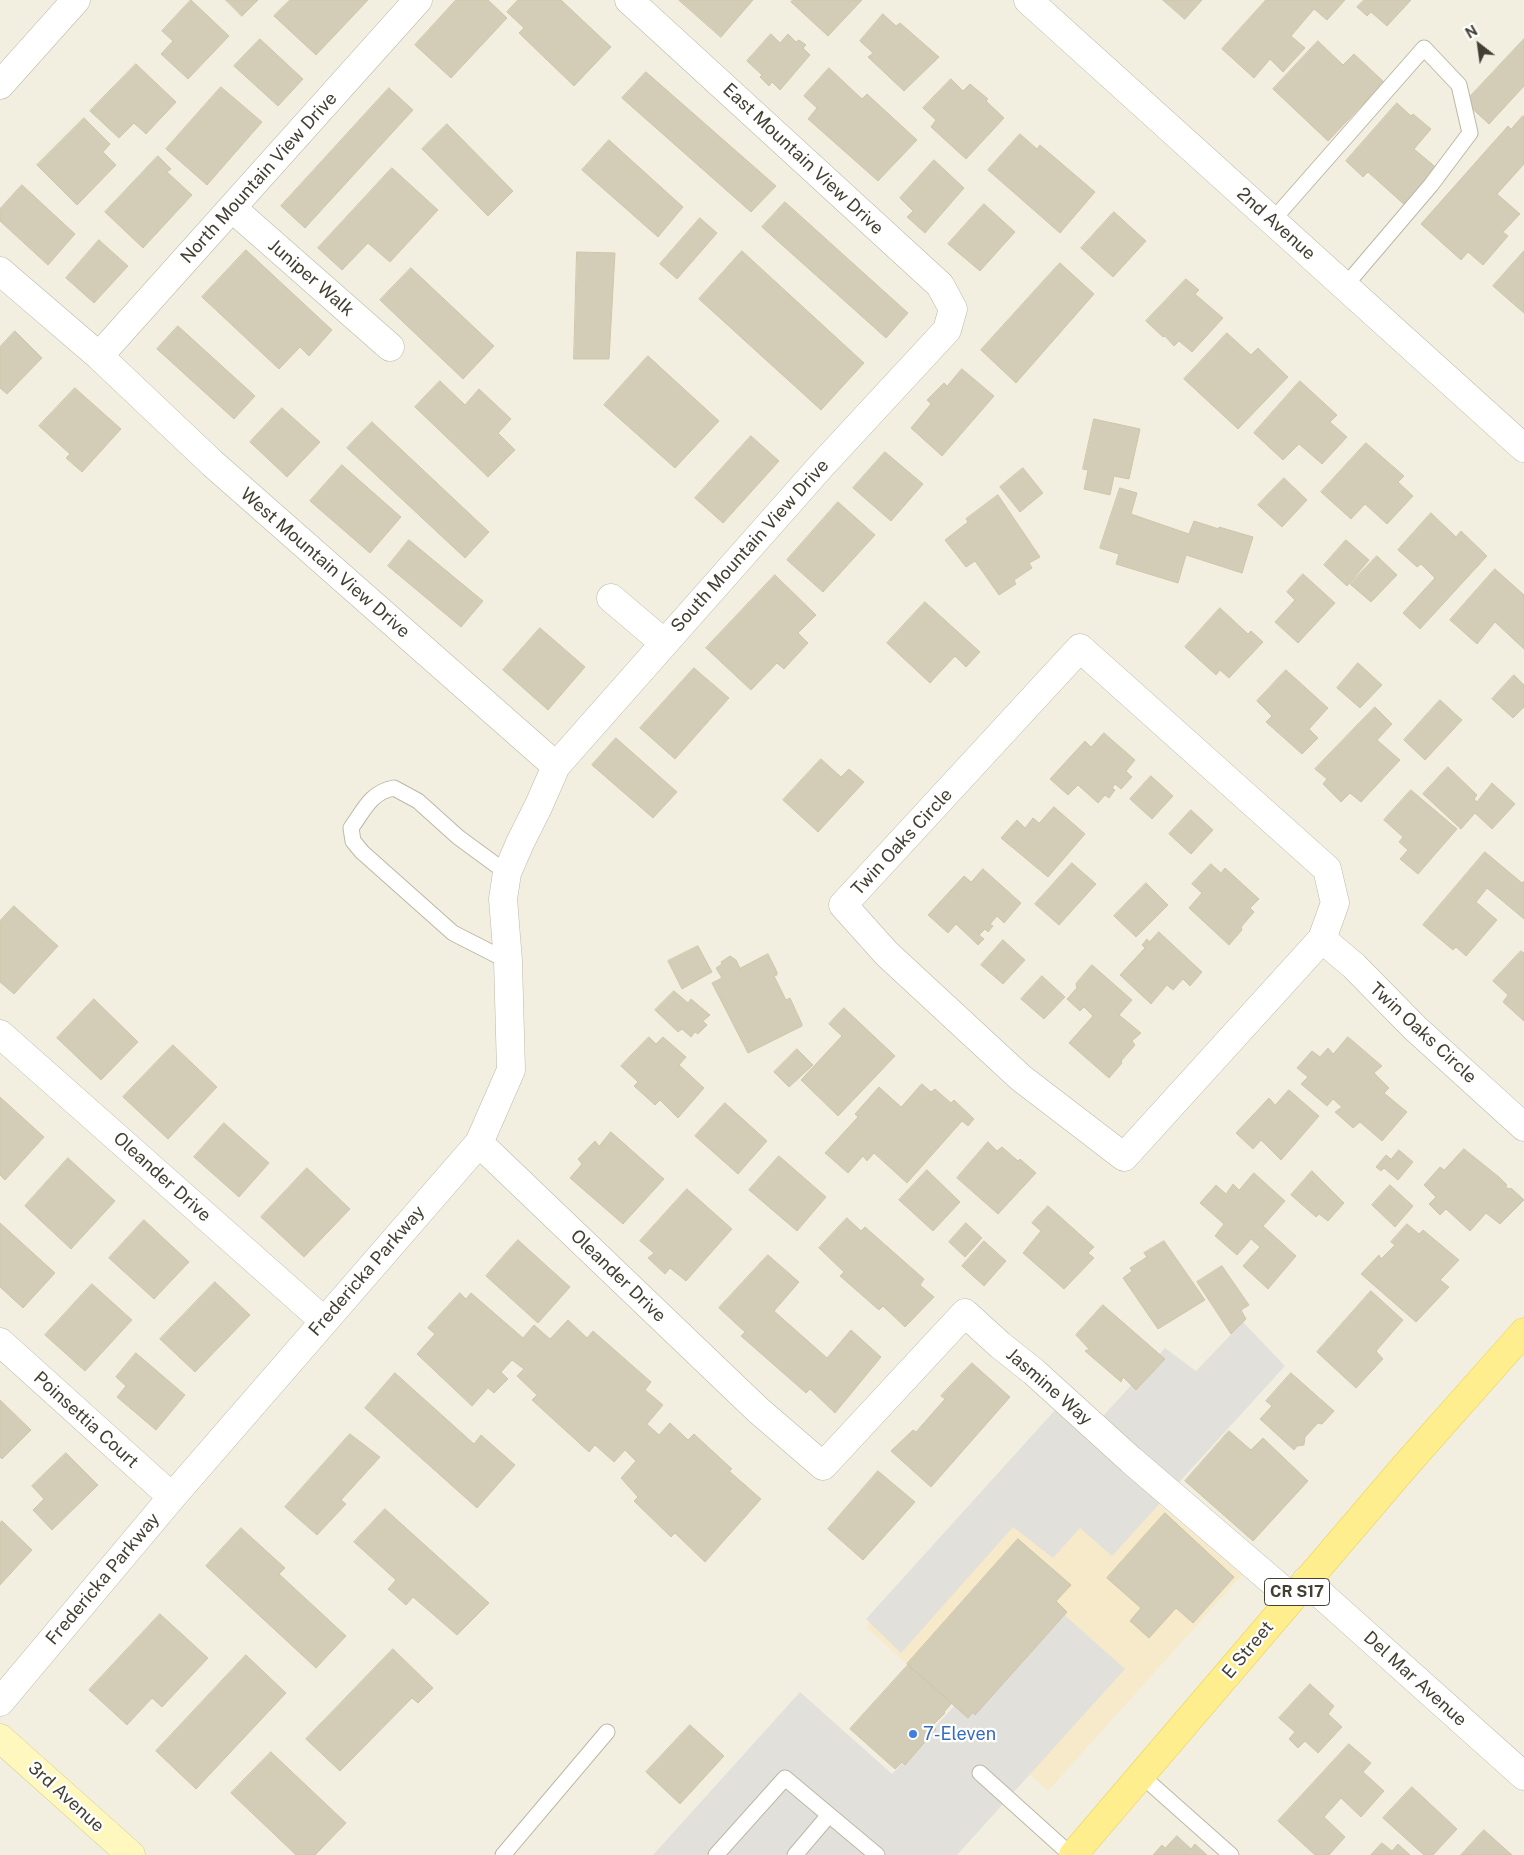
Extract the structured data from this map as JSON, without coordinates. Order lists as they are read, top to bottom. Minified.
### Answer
{"streets":{"main road":["CR S17","E Street","3rd Avenue"],"street":["East Mountain View Drive","North Mountain View Drive","2nd Avenue","Juniper Walk","South Mountain View Drive","West Mountain View Drive","Twin Oaks Circle","Oleander Drive","Fredericka Parkway","Jasmine Way","Poinsettia Court","Del Mar Avenue"]},"crossings":[["East Mountain View Drive","South Mountain View Drive"],["North Mountain View Drive","Juniper Walk"],["North Mountain View Drive","West Mountain View Drive"],["South Mountain View Drive","West Mountain View Drive"],["South Mountain View Drive","Fredericka Parkway"],["West Mountain View Drive","Fredericka Parkway"],["Oleander Drive","Fredericka Parkway"],["Oleander Drive","Jasmine Way"],["Fredericka Parkway","Poinsettia Court"],["Jasmine Way","E Street"],["Jasmine Way","Del Mar Avenue"],["E Street","Del Mar Avenue"]],"places":["7-Eleven"],"north":"top left"}
